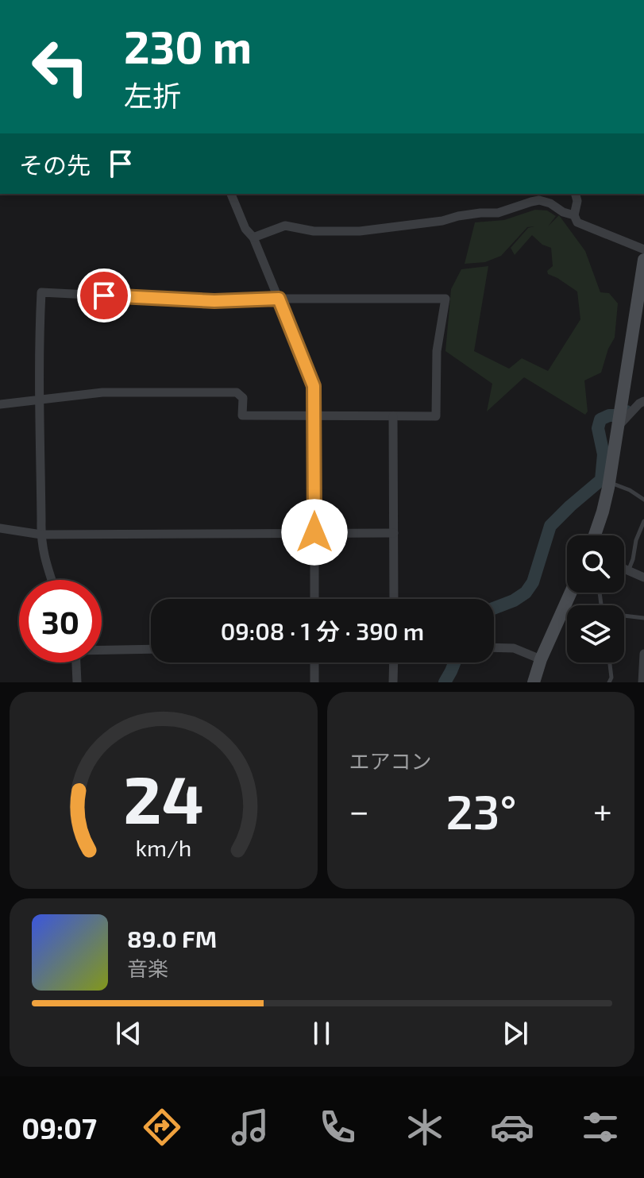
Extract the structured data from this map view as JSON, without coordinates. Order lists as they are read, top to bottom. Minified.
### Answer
{"page":{"turn":["230 m","左折"],"then":"その先","limit":"30","trip":"09:08 · 1 分 · 390 m","tile":"エアコン","heat":["−","23°","+"],"song":["89.0 FM","音楽"],"tabs":"09:07","gauge":["24","km/h"]}}
